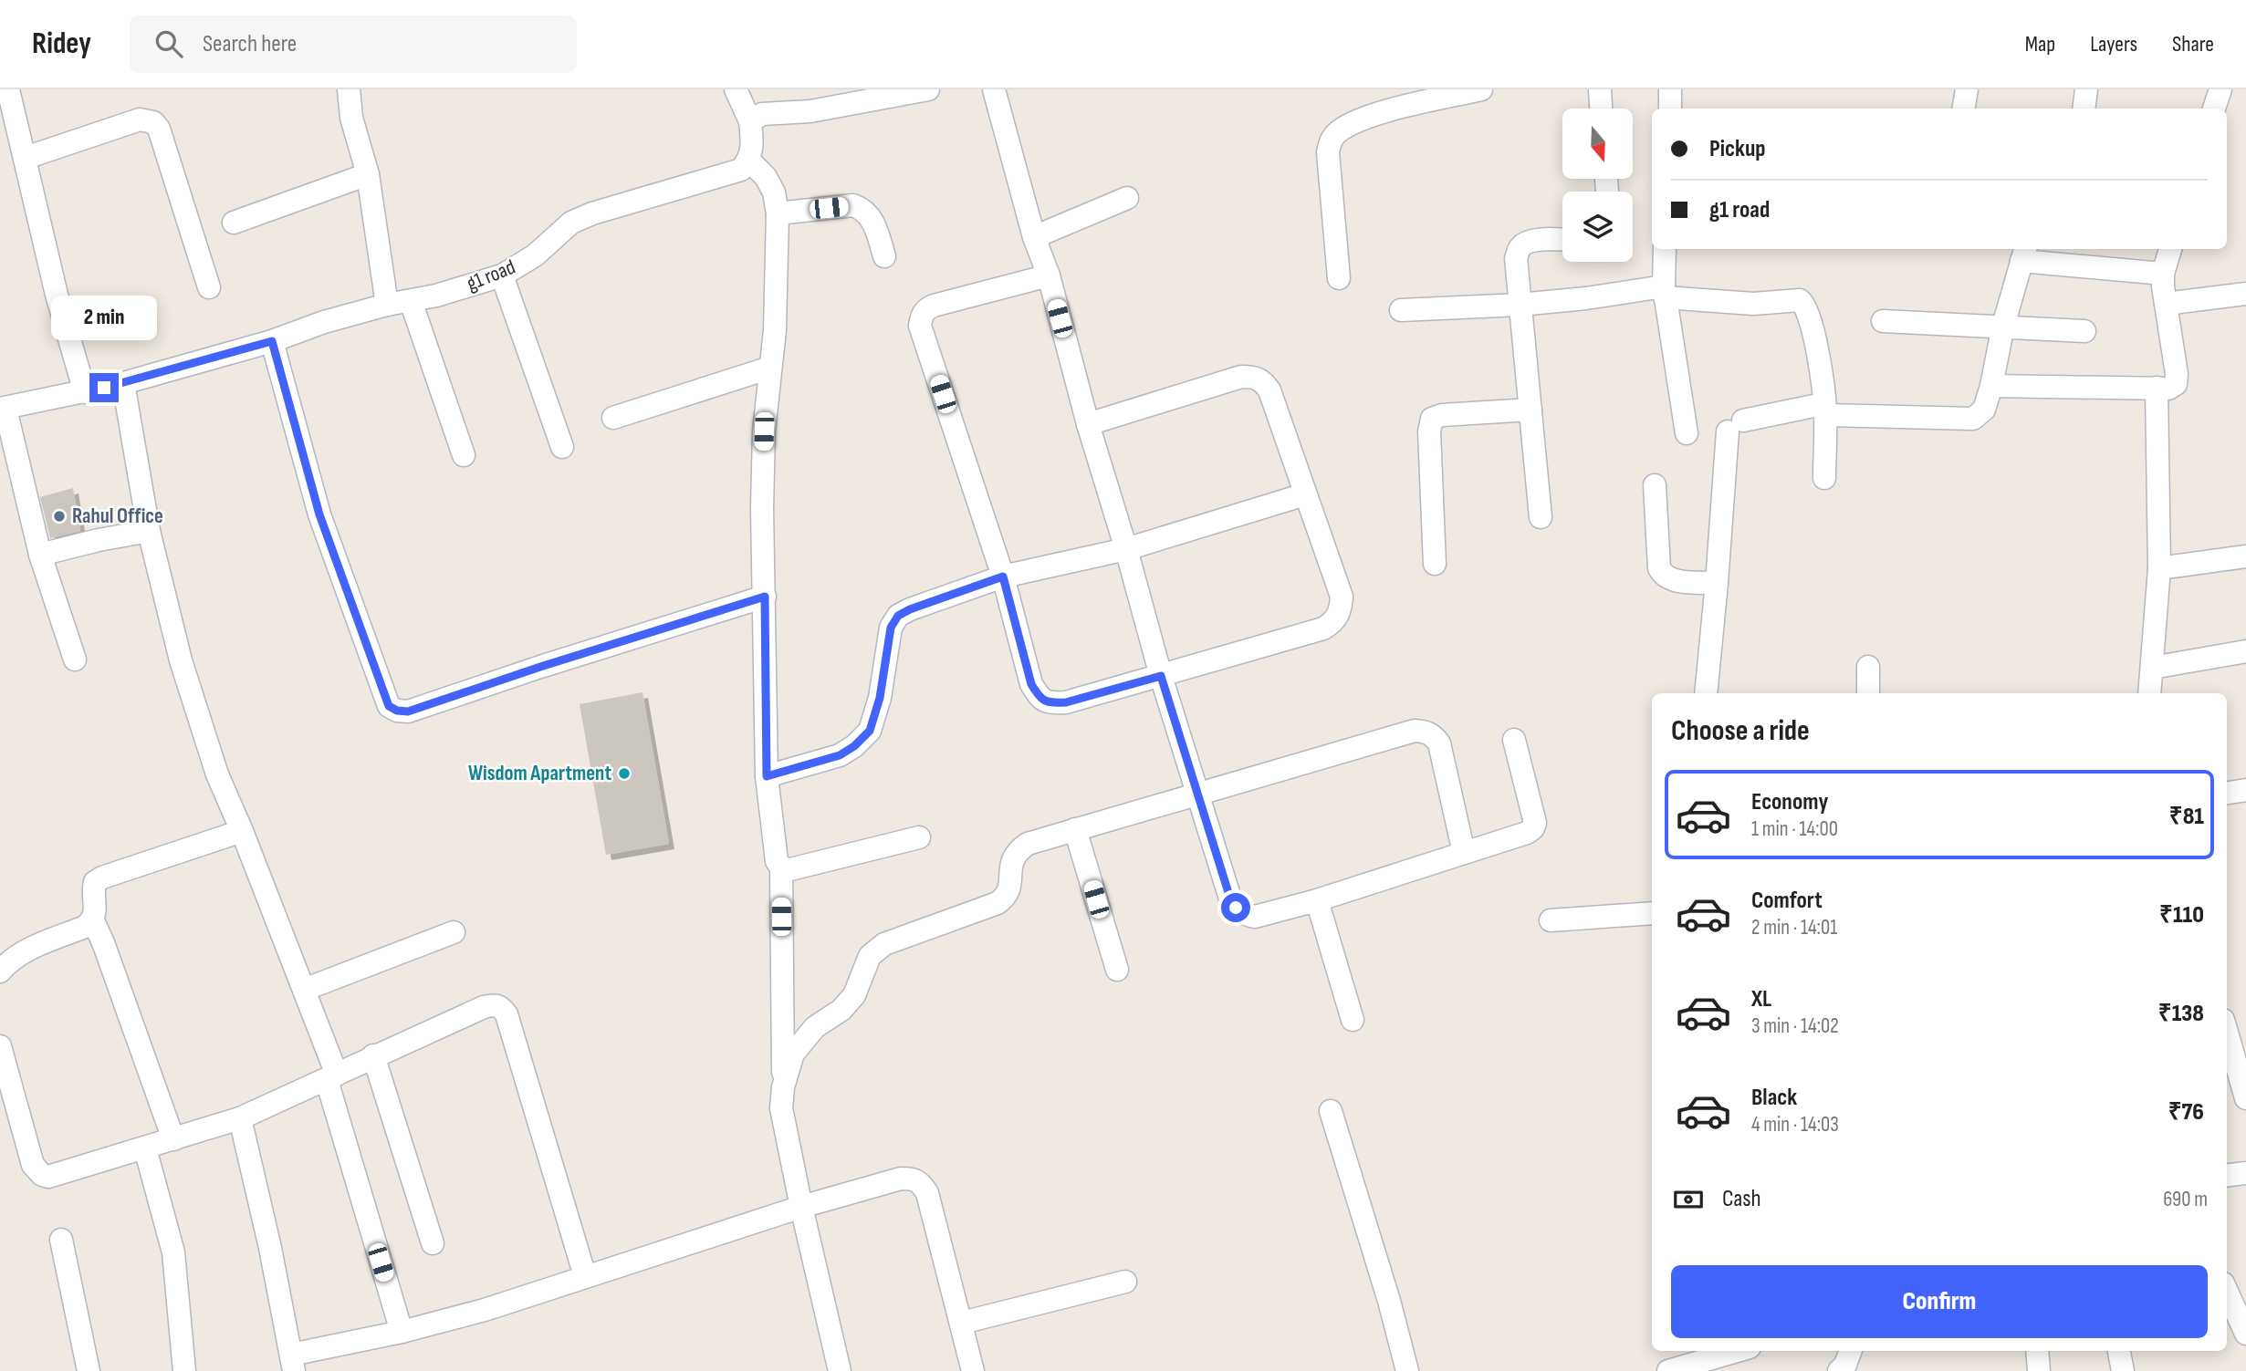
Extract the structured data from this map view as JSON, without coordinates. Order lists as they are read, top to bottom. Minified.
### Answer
{"streets":{"street":["g1 road"]},"places":["Rahul Office","Wisdom Apartment"],"north":"bottom","page":{"header":"Ridey","search":"Search here","nav":["Map","Layers","Share"],"banner":["Pickup","g1 road"],"bubble":"2 min","heading":"Choose a ride","list":[{"name":"Economy","note":"1 min · 14:00","value":"₹81"},{"name":"Comfort","note":"2 min · 14:01","value":"₹110"},{"name":"XL","note":"3 min · 14:02","value":"₹138"},{"name":"Black","note":"4 min · 14:03","value":"₹76"}],"pay":["Cash","690 m"],"buttons":"Confirm"}}
